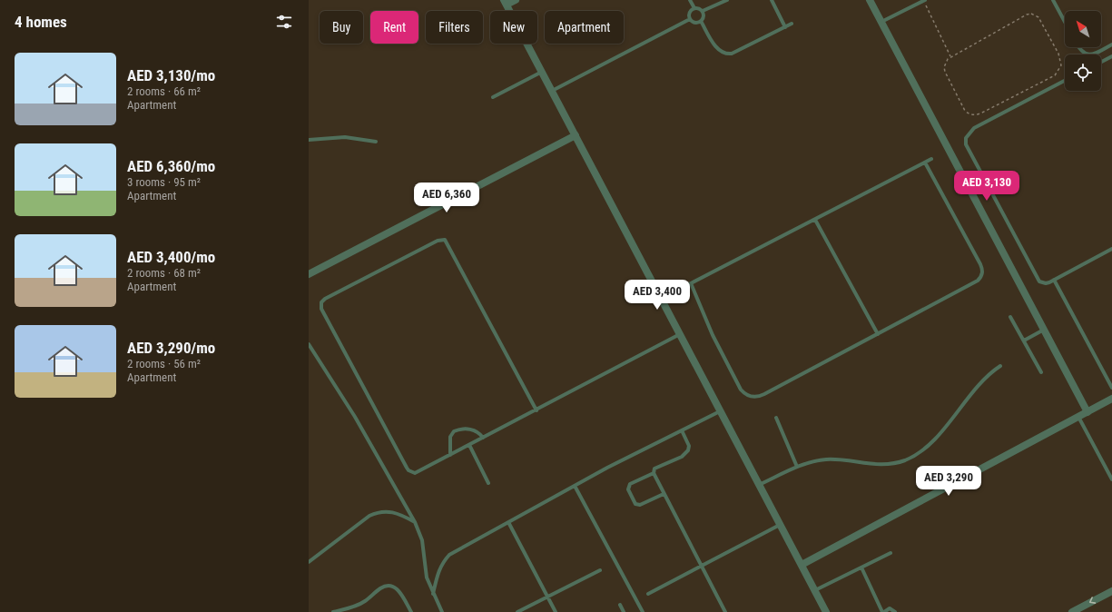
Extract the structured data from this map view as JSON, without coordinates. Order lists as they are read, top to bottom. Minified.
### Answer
{"north":"top left","page":{"heading":"4 homes","chip":["Buy","Rent","Filters","New","Apartment"],"list":[{"name":"AED 3,130/mo","note":"2 rooms · 66 m² · Apartment"},{"name":"AED 6,360/mo","note":"3 rooms · 95 m² · Apartment"},{"name":"AED 3,400/mo","note":"2 rooms · 68 m² · Apartment"},{"name":"AED 3,290/mo","note":"2 rooms · 56 m² · Apartment"}],"price":["AED 3,130","AED 6,360","AED 3,400","AED 3,290"]}}
